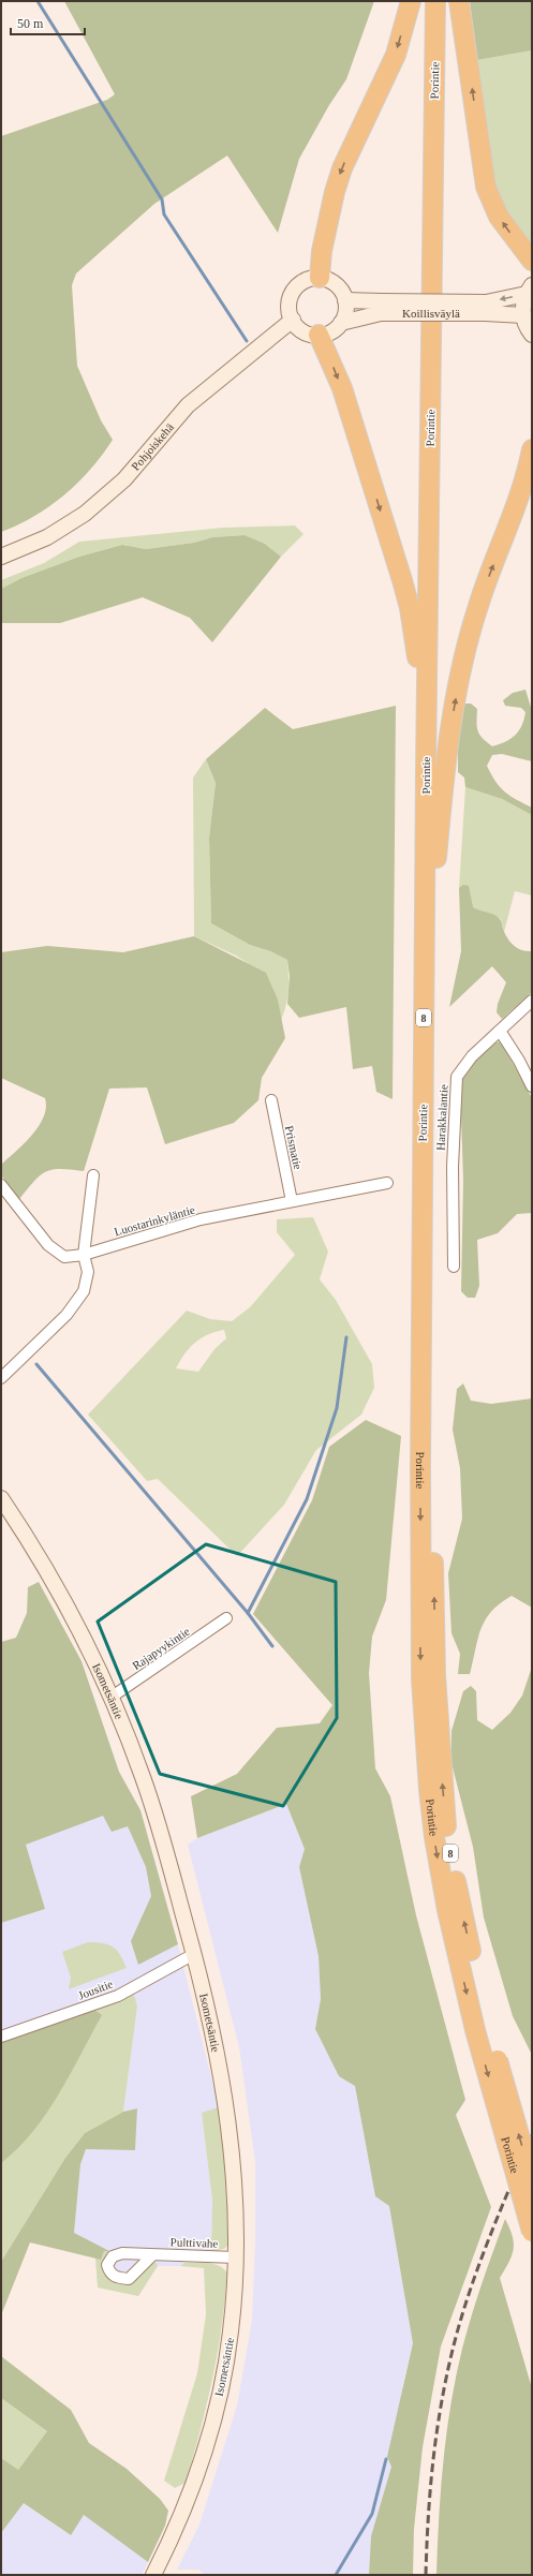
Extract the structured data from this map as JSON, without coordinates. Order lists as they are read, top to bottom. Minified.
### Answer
{"streets":{"highway":["Porintie","8"],"main road":["Koillisväylä","Pohjoiskehä","Isometsäntie"],"street":["Harakkalantie","Prismatie","Luostarinkyläntie","Rajapyykintie","Jousitie","Pulttivahe"]},"crossings":[["Koillisväylä","Pohjoiskehä"],["Prismatie","Luostarinkyläntie"],["Rajapyykintie","Isometsäntie"],["Isometsäntie","Jousitie"],["Isometsäntie","Pulttivahe"]],"scale_bar":"50 m"}
